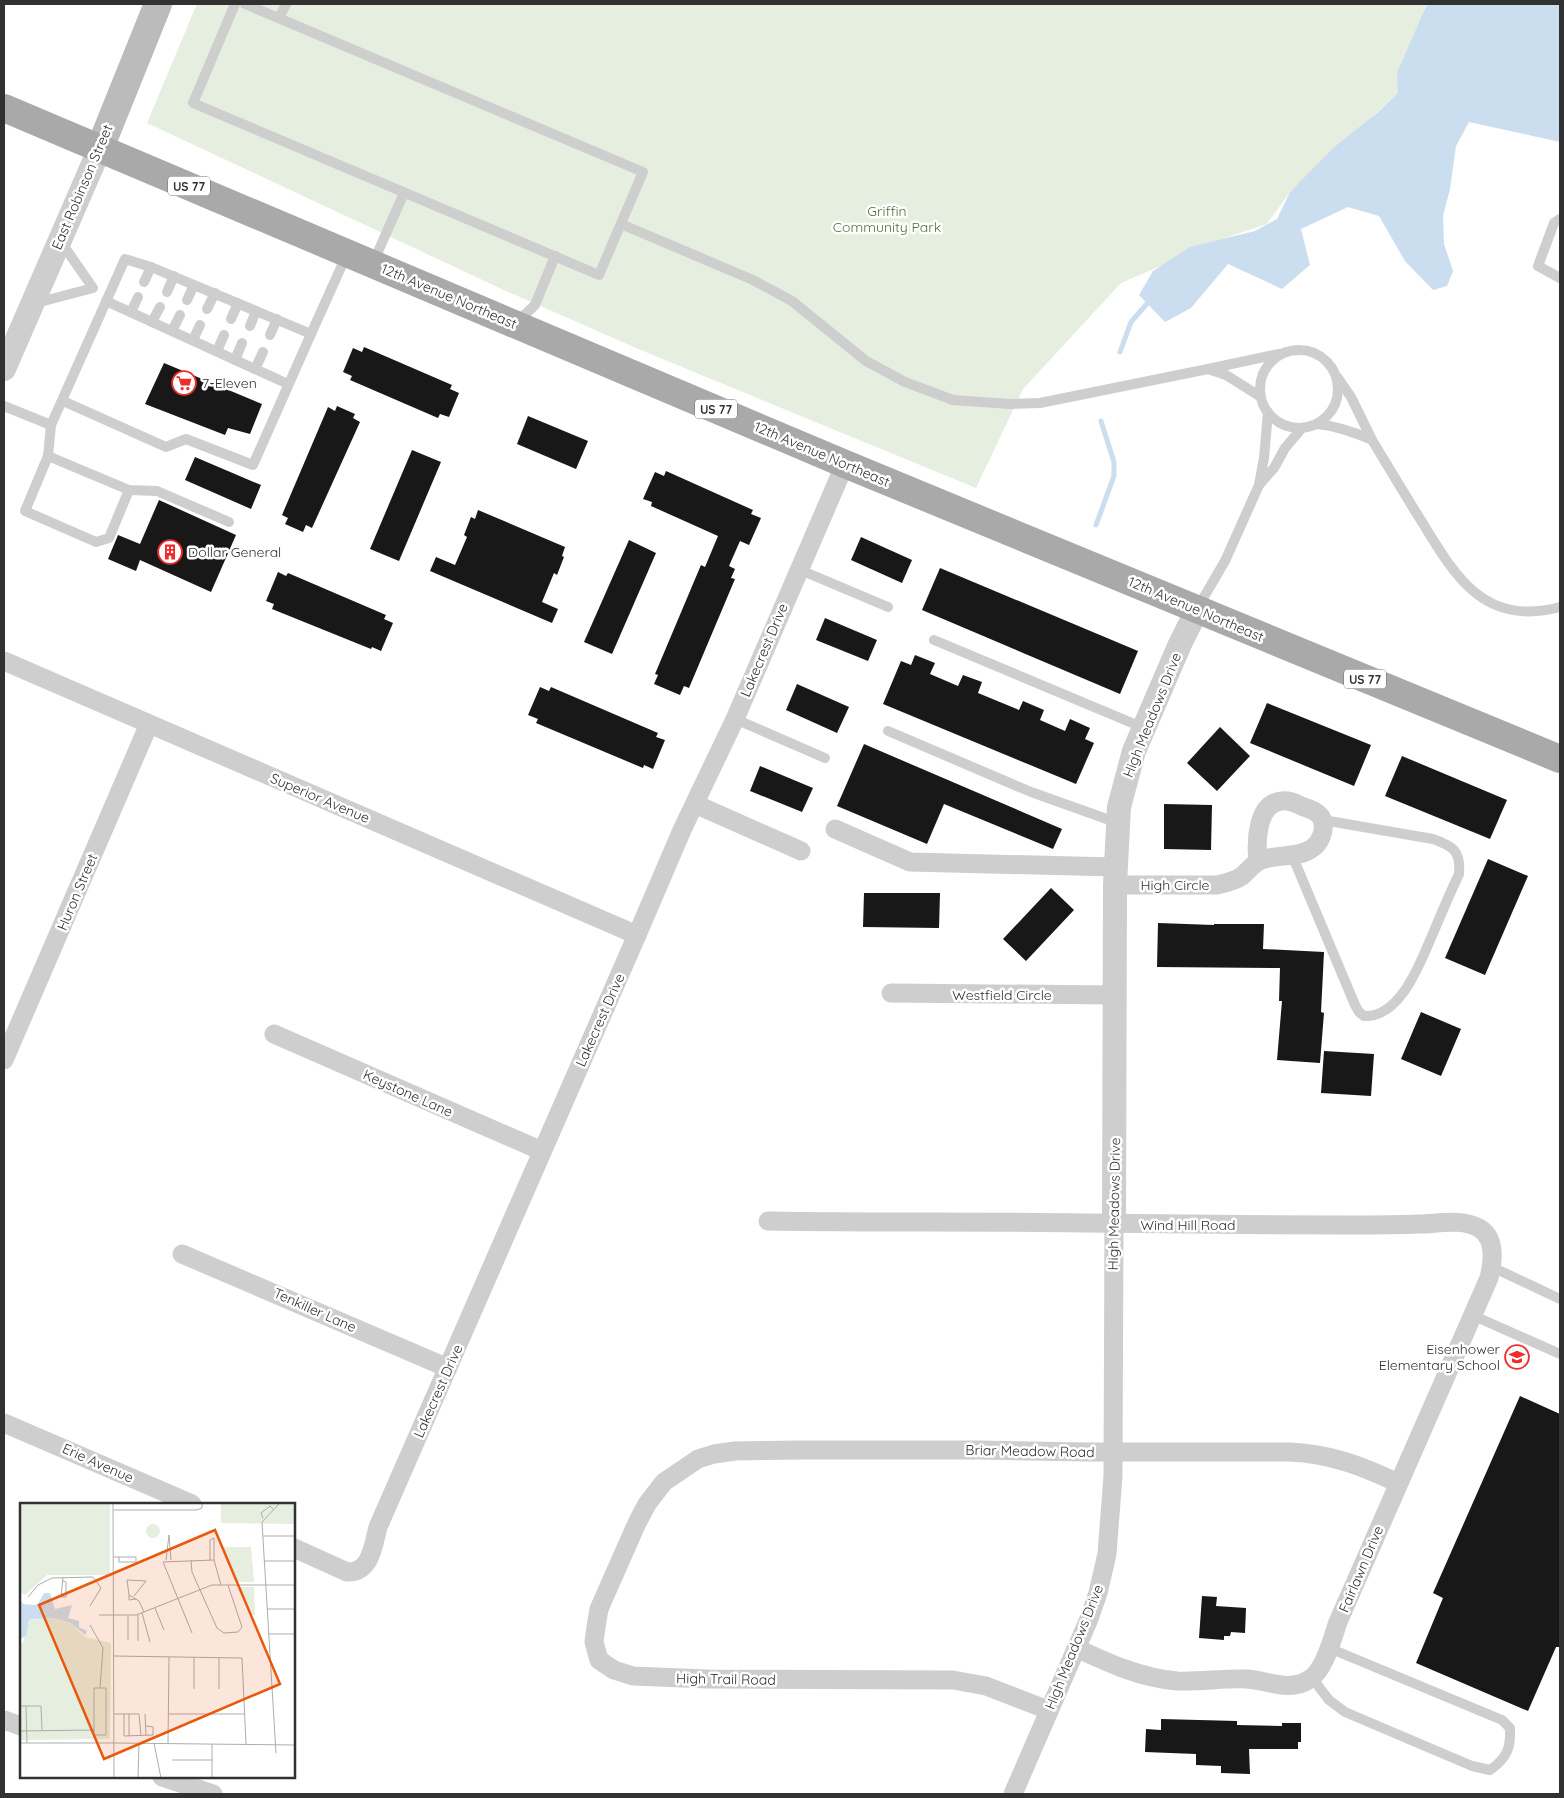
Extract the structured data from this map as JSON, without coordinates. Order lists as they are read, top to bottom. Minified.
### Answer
{"streets":{"main road":["US 77","East Robinson Street","12th Avenue Northeast"],"street":["Lakecrest Drive","High Meadows Drive","Superior Avenue","High Circle","Huron Street","Westfield Circle","Keystone Lane","Wind Hill Road","Tenkiller Lane","Briar Meadow Road","Erie Avenue","Fairlawn Drive","High Trail Road"]},"crossings":[["East Robinson Street","12th Avenue Northeast"],["12th Avenue Northeast","Lakecrest Drive"],["12th Avenue Northeast","High Meadows Drive"],["Lakecrest Drive","Superior Avenue"],["Lakecrest Drive","Keystone Lane"],["Lakecrest Drive","Tenkiller Lane"],["High Meadows Drive","High Circle"],["High Meadows Drive","Westfield Circle"],["High Meadows Drive","Wind Hill Road"],["High Meadows Drive","Briar Meadow Road"],["High Meadows Drive","High Trail Road"],["Superior Avenue","Huron Street"],["Wind Hill Road","Fairlawn Drive"],["Briar Meadow Road","Fairlawn Drive"],["Briar Meadow Road","High Trail Road"]],"parks":["Griffin Community Park"],"places":{"supermarket":["7-Eleven"],"building":["Dollar General"],"school or university":["Eisenhower Elementary School"]}}
